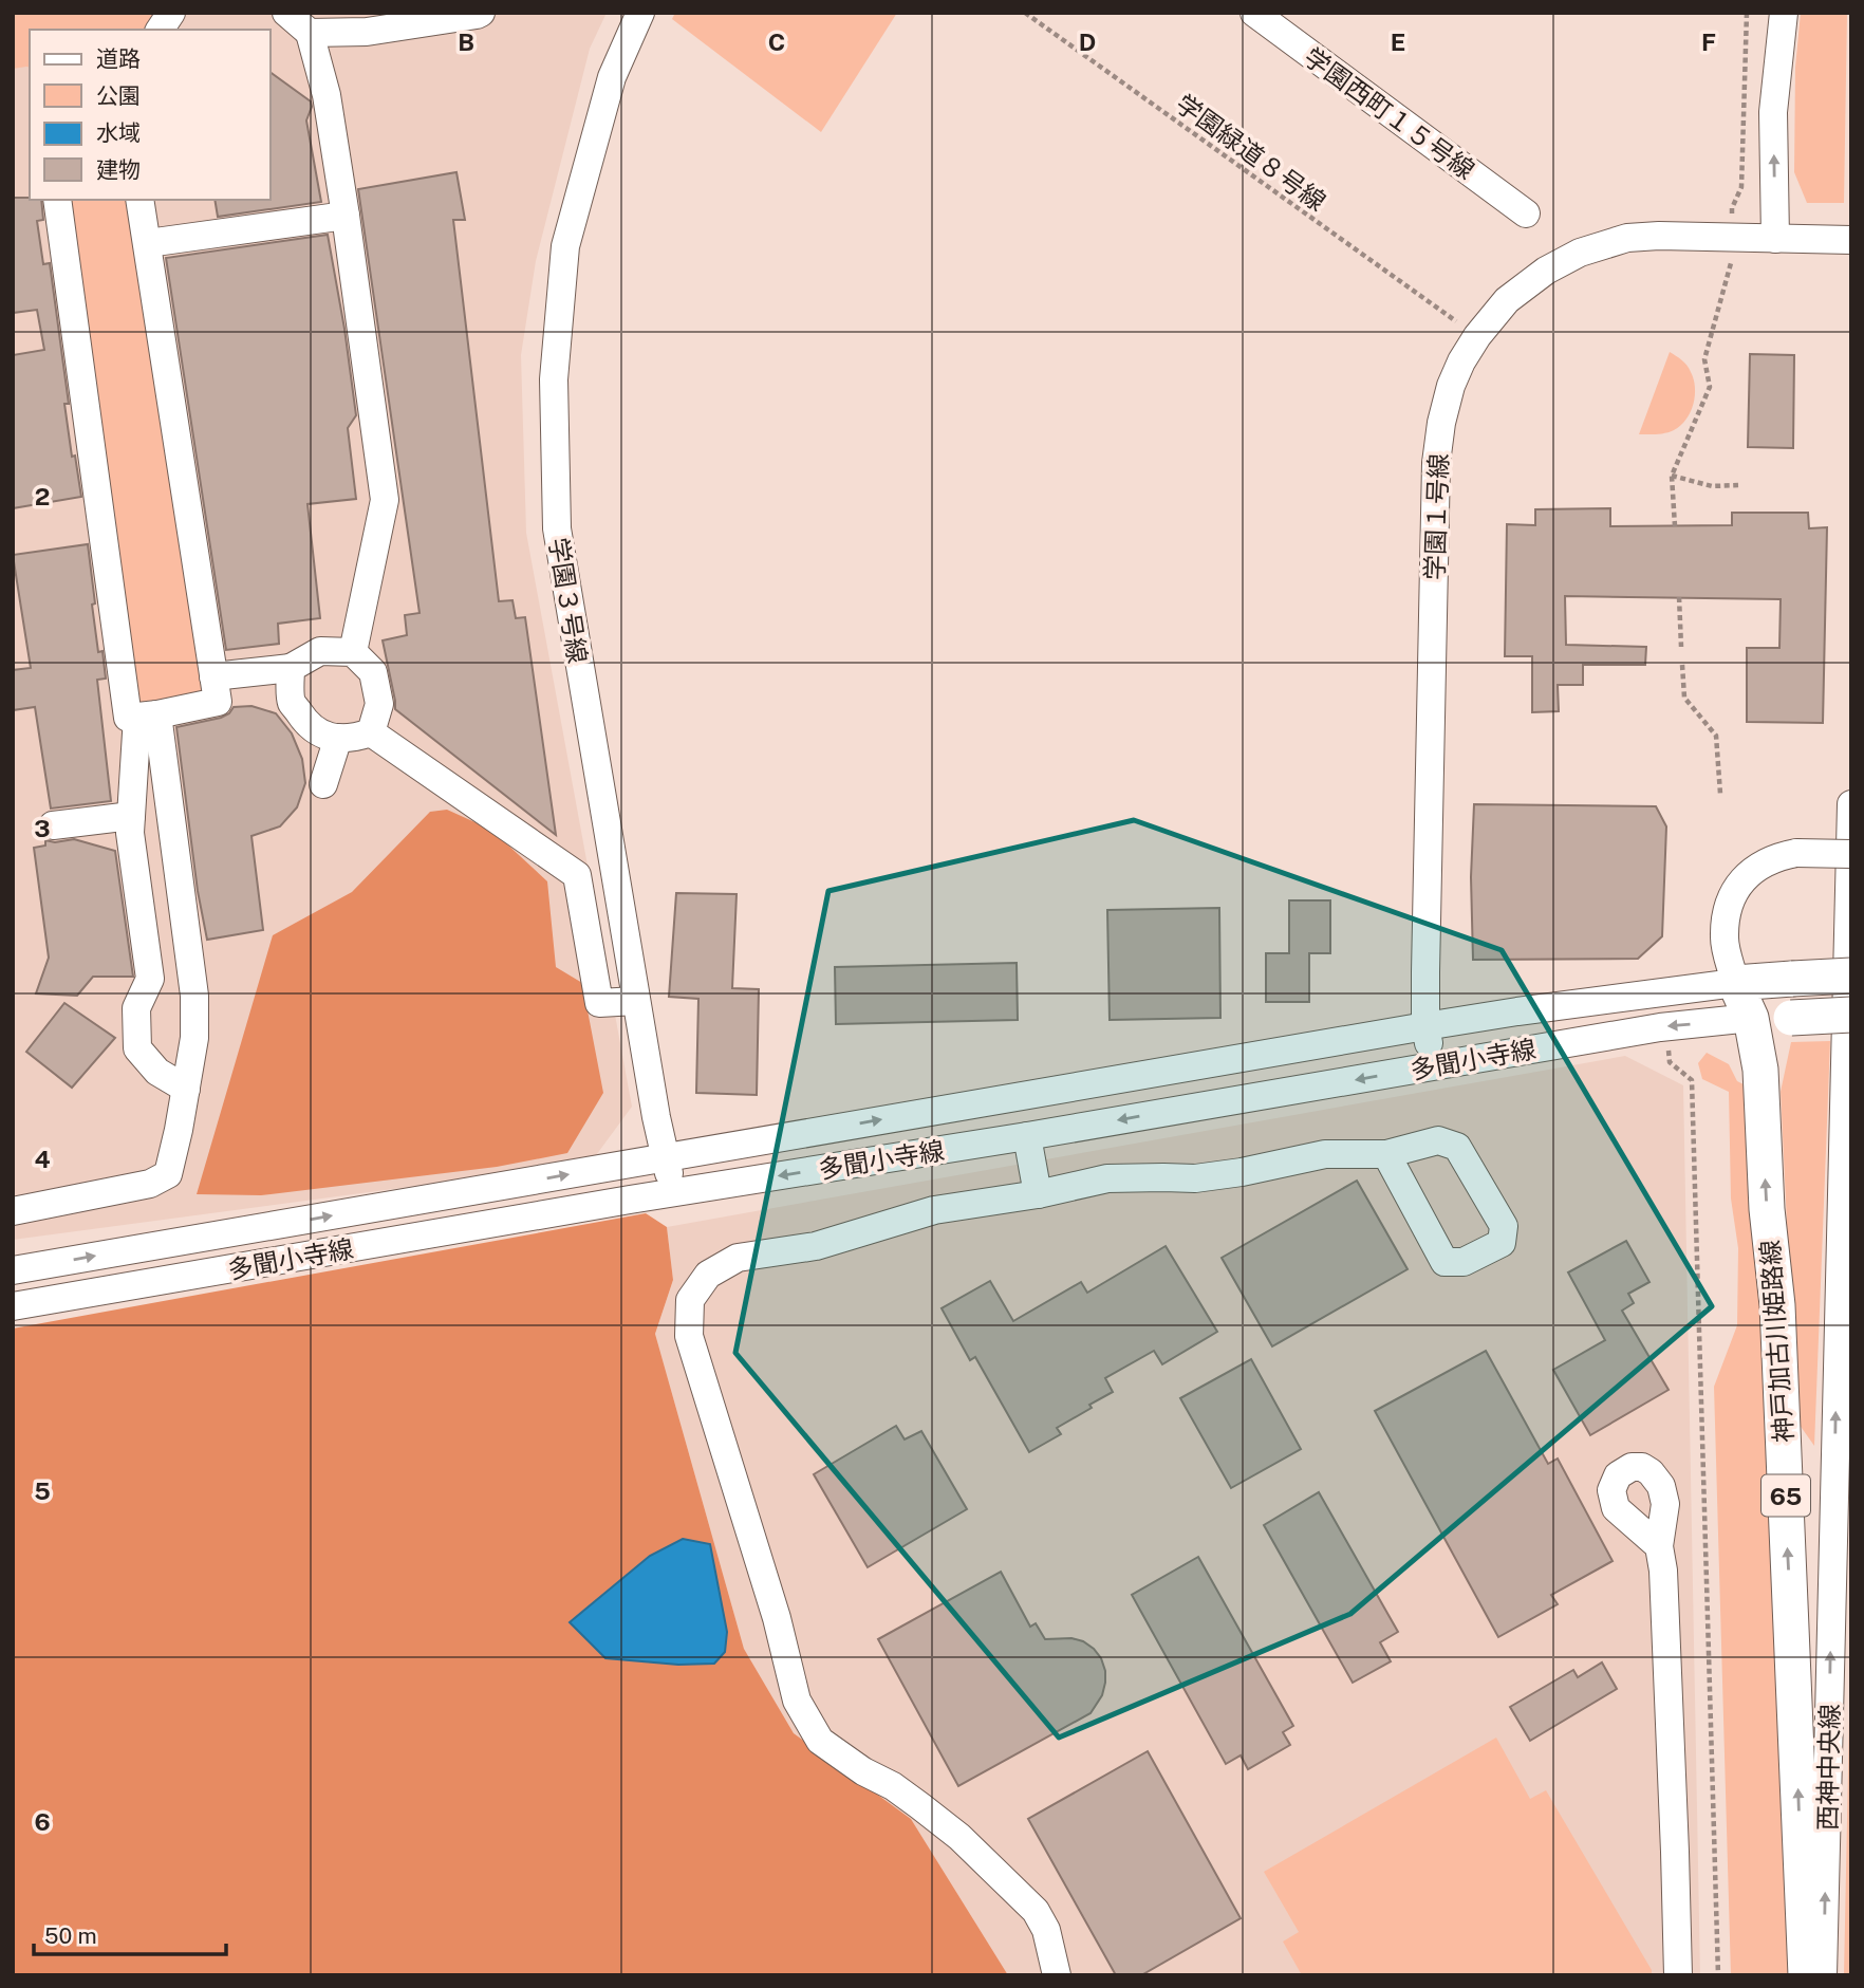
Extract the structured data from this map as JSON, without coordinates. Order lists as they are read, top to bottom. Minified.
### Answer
{"streets":{"main road":["神戸加古川姫路線","65"],"street":["学園西町１５号線","学園１号線","学園３号線","多聞小寺線","西神中央線"],"path":["学園緑道８号線"]},"crossings":[["学園１号線","多聞小寺線"],["学園３号線","多聞小寺線"],["多聞小寺線","神戸加古川姫路線"]],"one_way":["神戸加古川姫路線"],"legend":["道路","公園","水域","建物"],"scale_bar":"50 m","grid":{"columns":["B","C","D","E","F"],"rows":["2","3","4","5","6"]}}
